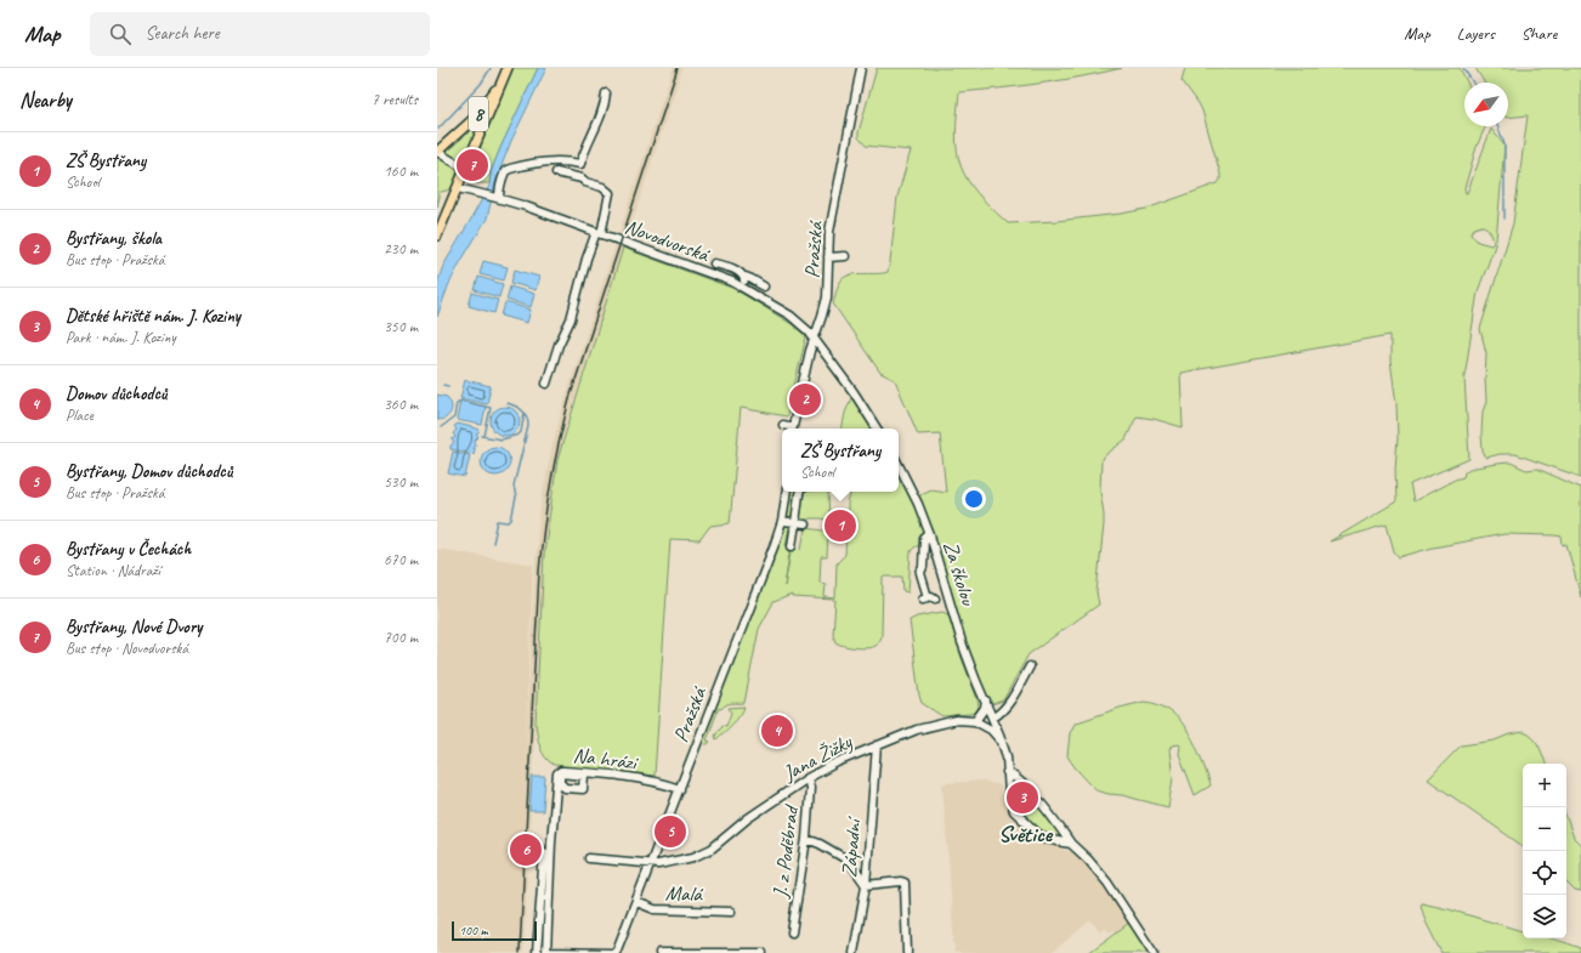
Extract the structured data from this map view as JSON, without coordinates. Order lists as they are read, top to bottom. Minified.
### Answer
{"streets":{"main road":["8"],"street":["Novodvorská","Pražská","Za školou","Jana Žižky","Na hrázi","Západní","J. z Poděbrad","Malá"]},"crossings":[["8","Novodvorská"],["Novodvorská","Pražská"],["Pražská","Jana Žižky"],["Pražská","Na hrázi"],["Pražská","Malá"],["Jana Žižky","Západní"],["Jana Žižky","J. z Poděbrad"]],"districts":["Světice"],"scale_bar":"100 m","north":"bottom left","page":{"header":"Map","search":"Search here","nav":["Map","Layers","Share"],"heading":["Nearby","7 results"],"list":[{"mark":"1","name":"ZŠ Bystřany","note":"School","value":"160 m"},{"mark":"2","name":"Bystřany, škola","note":"Bus stop · Pražská","value":"230 m"},{"mark":"3","name":"Dětské hřiště nám. J. Koziny","note":"Park · nám. J. Koziny","value":"350 m"},{"mark":"4","name":"Domov důchodců","note":"Place","value":"360 m"},{"mark":"5","name":"Bystřany, Domov důchodců","note":"Bus stop · Pražská","value":"530 m"},{"mark":"6","name":"Bystřany v Čechách","note":"Station · Nádraží","value":"670 m"},{"mark":"7","name":"Bystřany, Nové Dvory","note":"Bus stop · Novodvorská","value":"700 m"}],"pins":["7","2","1","4","3","5","6"],"popup":["ZŠ Bystřany","School"],"map_buttons":["+","−"],"scale":"100 m"}}
